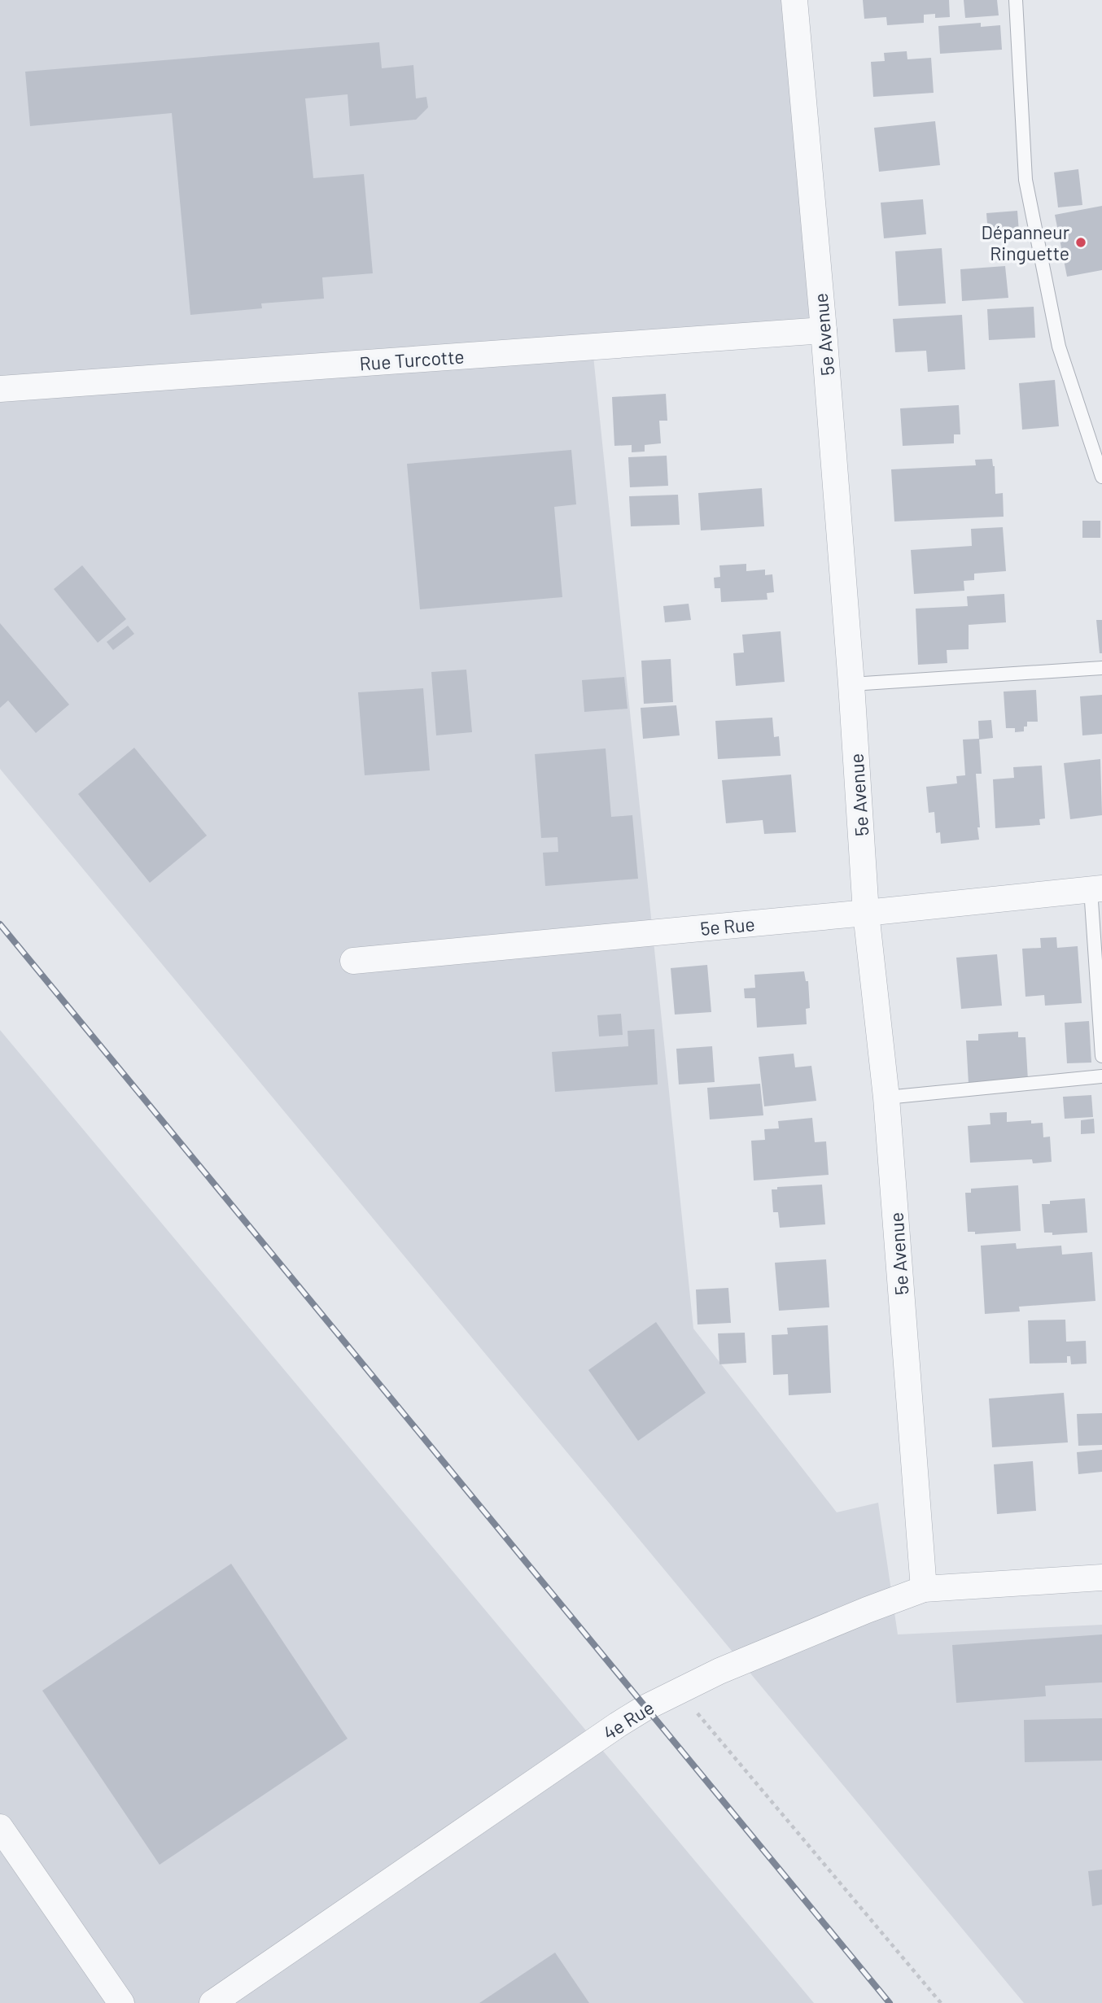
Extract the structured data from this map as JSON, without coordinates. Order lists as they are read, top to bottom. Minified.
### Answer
{"streets":{"street":["5e Avenue","Rue Turcotte","5e Rue","4e Rue"]},"crossings":[["5e Avenue","Rue Turcotte"],["5e Avenue","5e Rue"],["5e Avenue","4e Rue"]],"places":["Dépanneur Ringuette"]}
